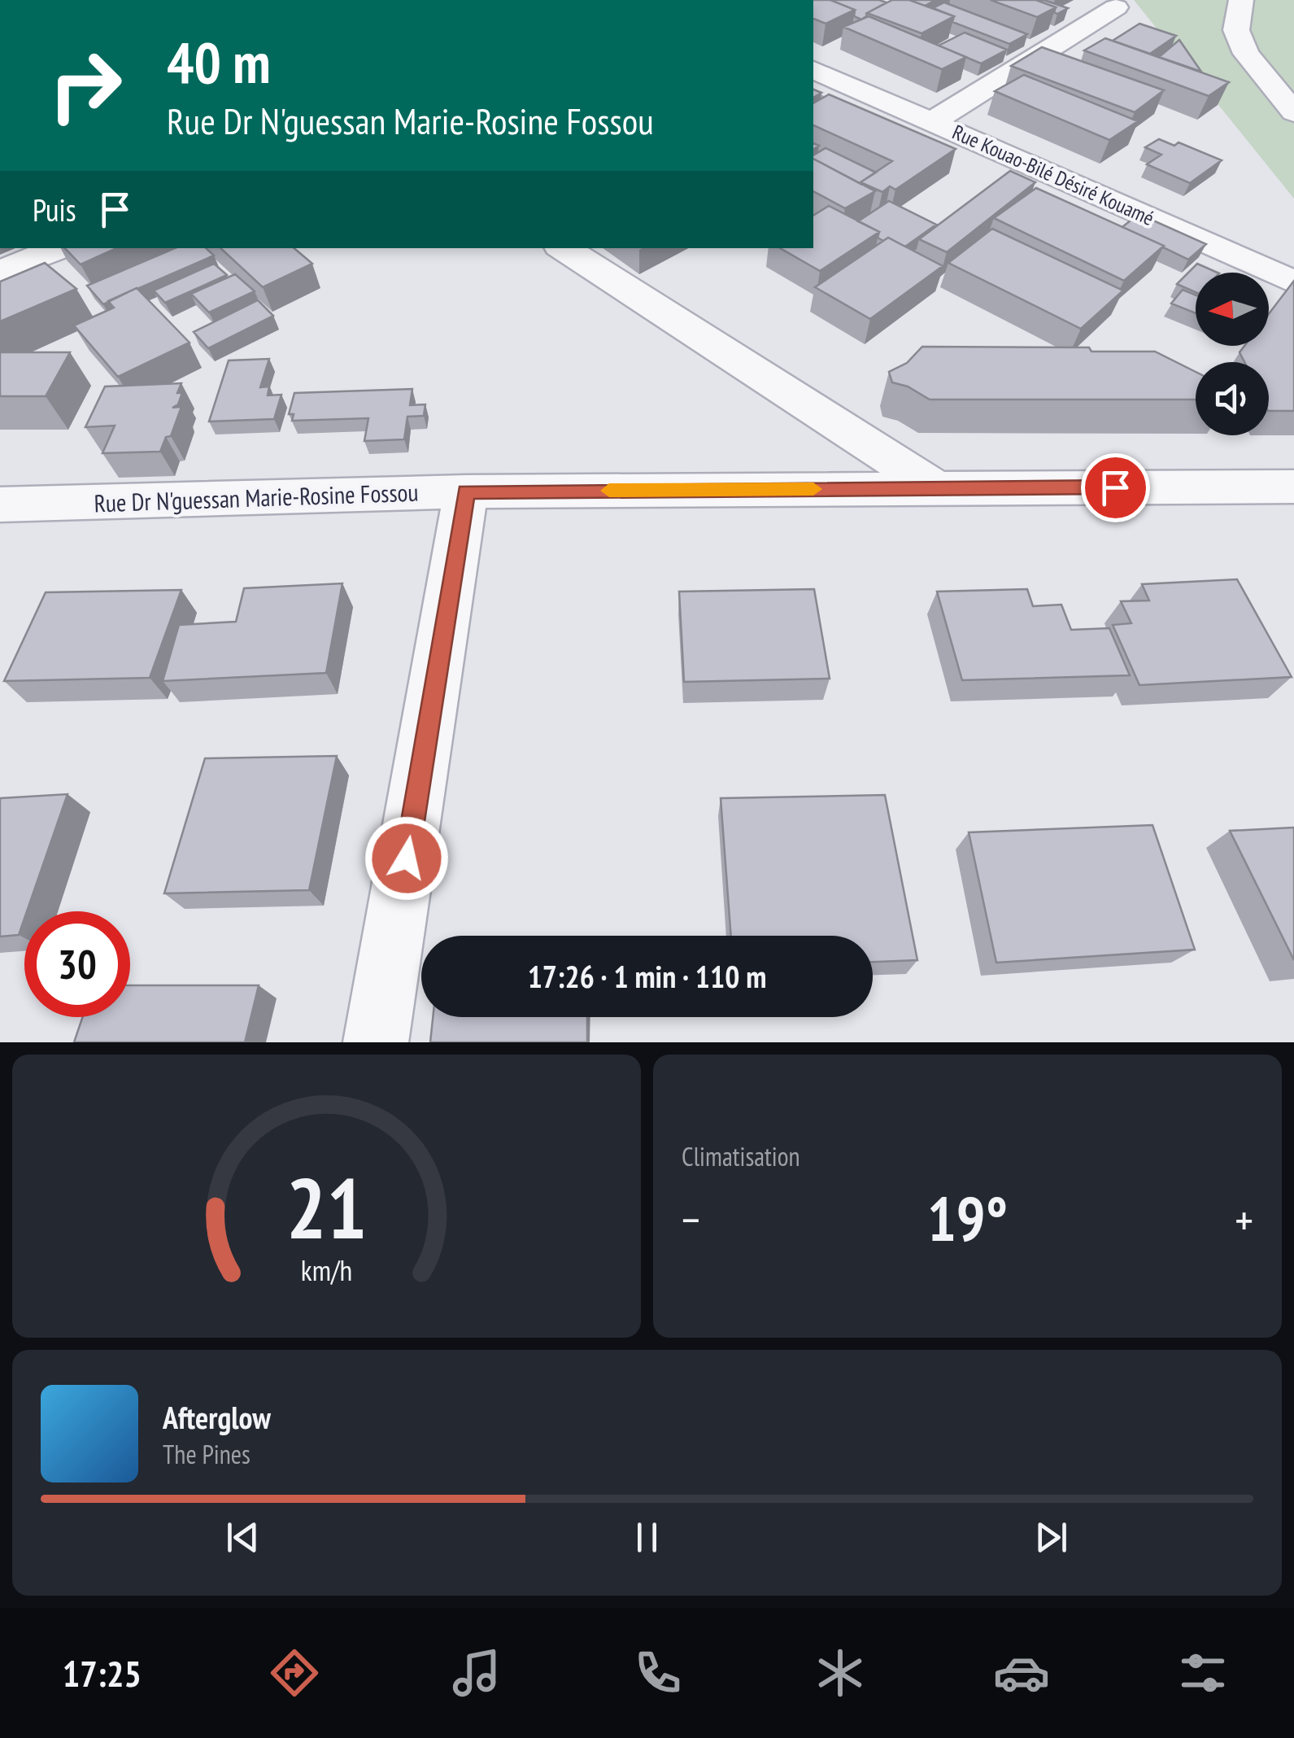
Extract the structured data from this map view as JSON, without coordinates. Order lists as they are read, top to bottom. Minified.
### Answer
{"streets":{"street":["Rue Kouao-Bilé Désiré Kouamé","Rue Dr N'guessan Marie-Rosine Fossou"]},"north":"left","page":{"turn":["40 m","Rue Dr N'guessan Marie-Rosine Fossou"],"then":"Puis","limit":"30","trip":"17:26 · 1 min · 110 m","tile":"Climatisation","heat":["−","19°","+"],"song":["Afterglow","The Pines"],"tabs":"17:25","gauge":["21","km/h"]}}
